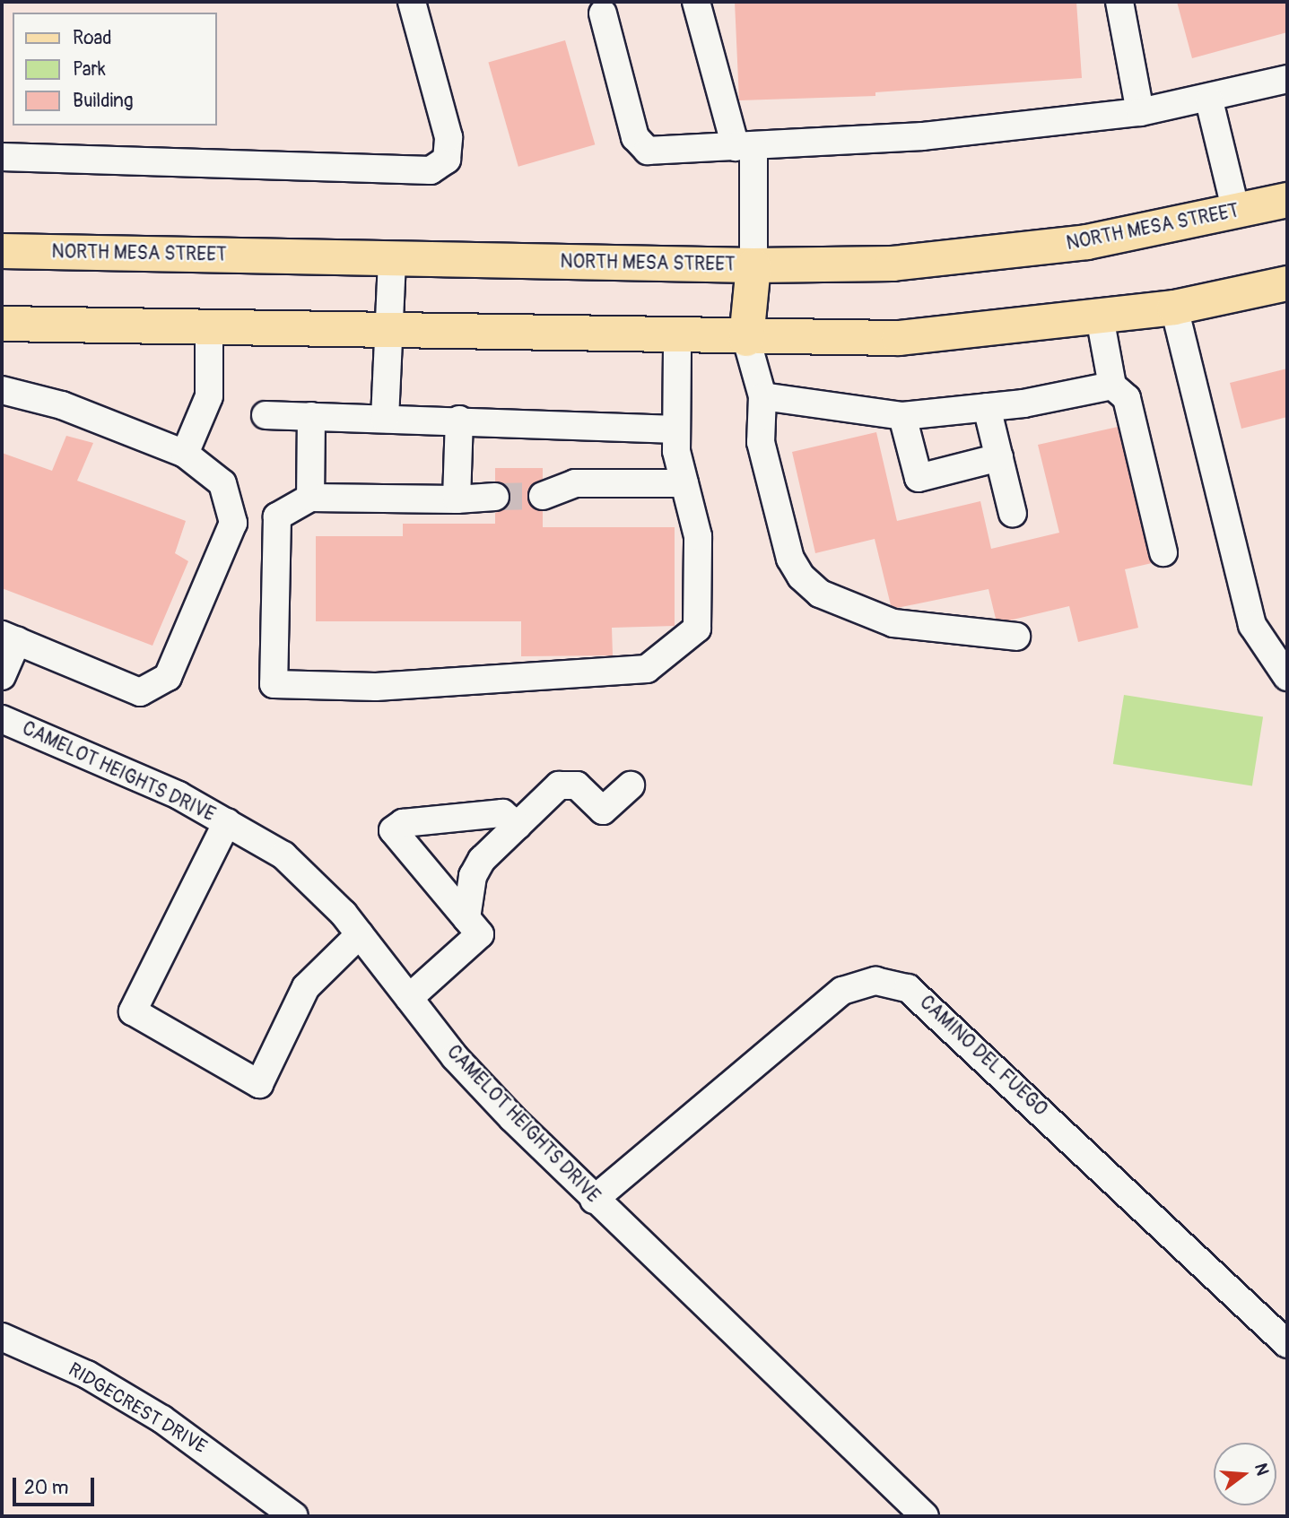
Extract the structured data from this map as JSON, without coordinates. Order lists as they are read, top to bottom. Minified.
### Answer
{"streets":{"main road":["NORTH MESA STREET"],"street":["CAMELOT HEIGHTS DRIVE","CAMINO DEL FUEGO","RIDGECREST DRIVE"]},"crossings":[["CAMELOT HEIGHTS DRIVE","CAMINO DEL FUEGO"]],"legend":["Road","Park","Building"],"scale_bar":"20 m","north":"right"}
